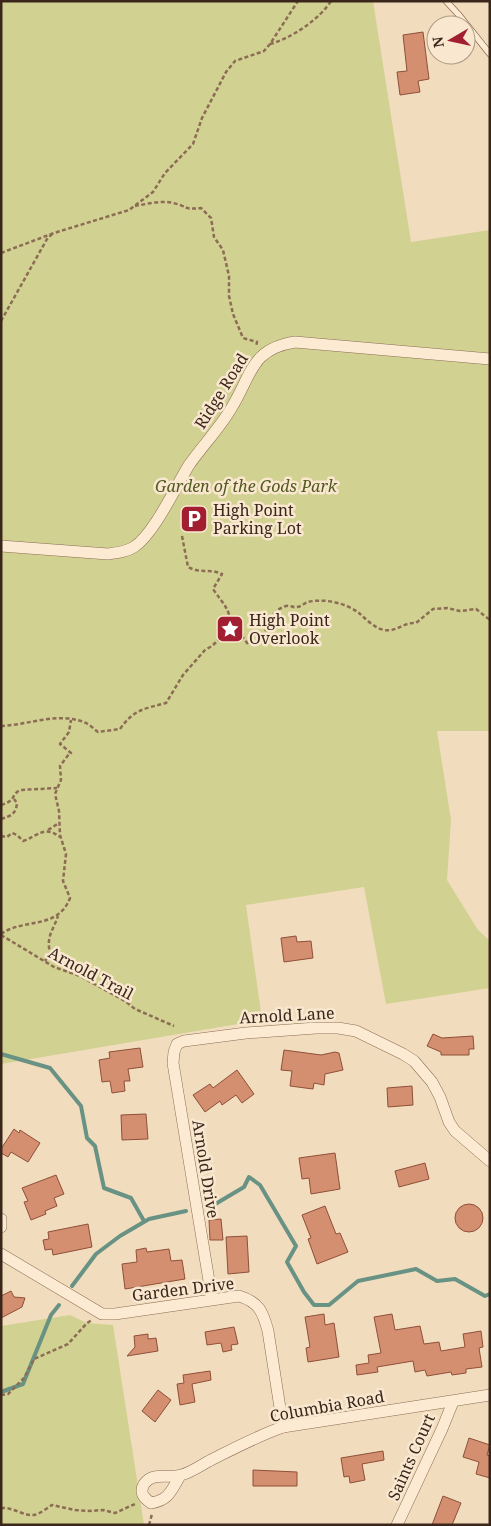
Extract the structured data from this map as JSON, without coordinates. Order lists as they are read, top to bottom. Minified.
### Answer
{"streets":{"street":["Ridge Road","Arnold Lane","Arnold Drive","Garden Drive","Columbia Road","Saints Court"],"path":["Arnold Trail"]},"crossings":[["Arnold Lane","Arnold Drive"],["Arnold Drive","Garden Drive"],["Garden Drive","Columbia Road"],["Columbia Road","Saints Court"]],"parks":["Garden of the Gods Park"],"places":{"parking":["High Point Parking Lot"],"place":["High Point Overlook"]},"north":"left"}
